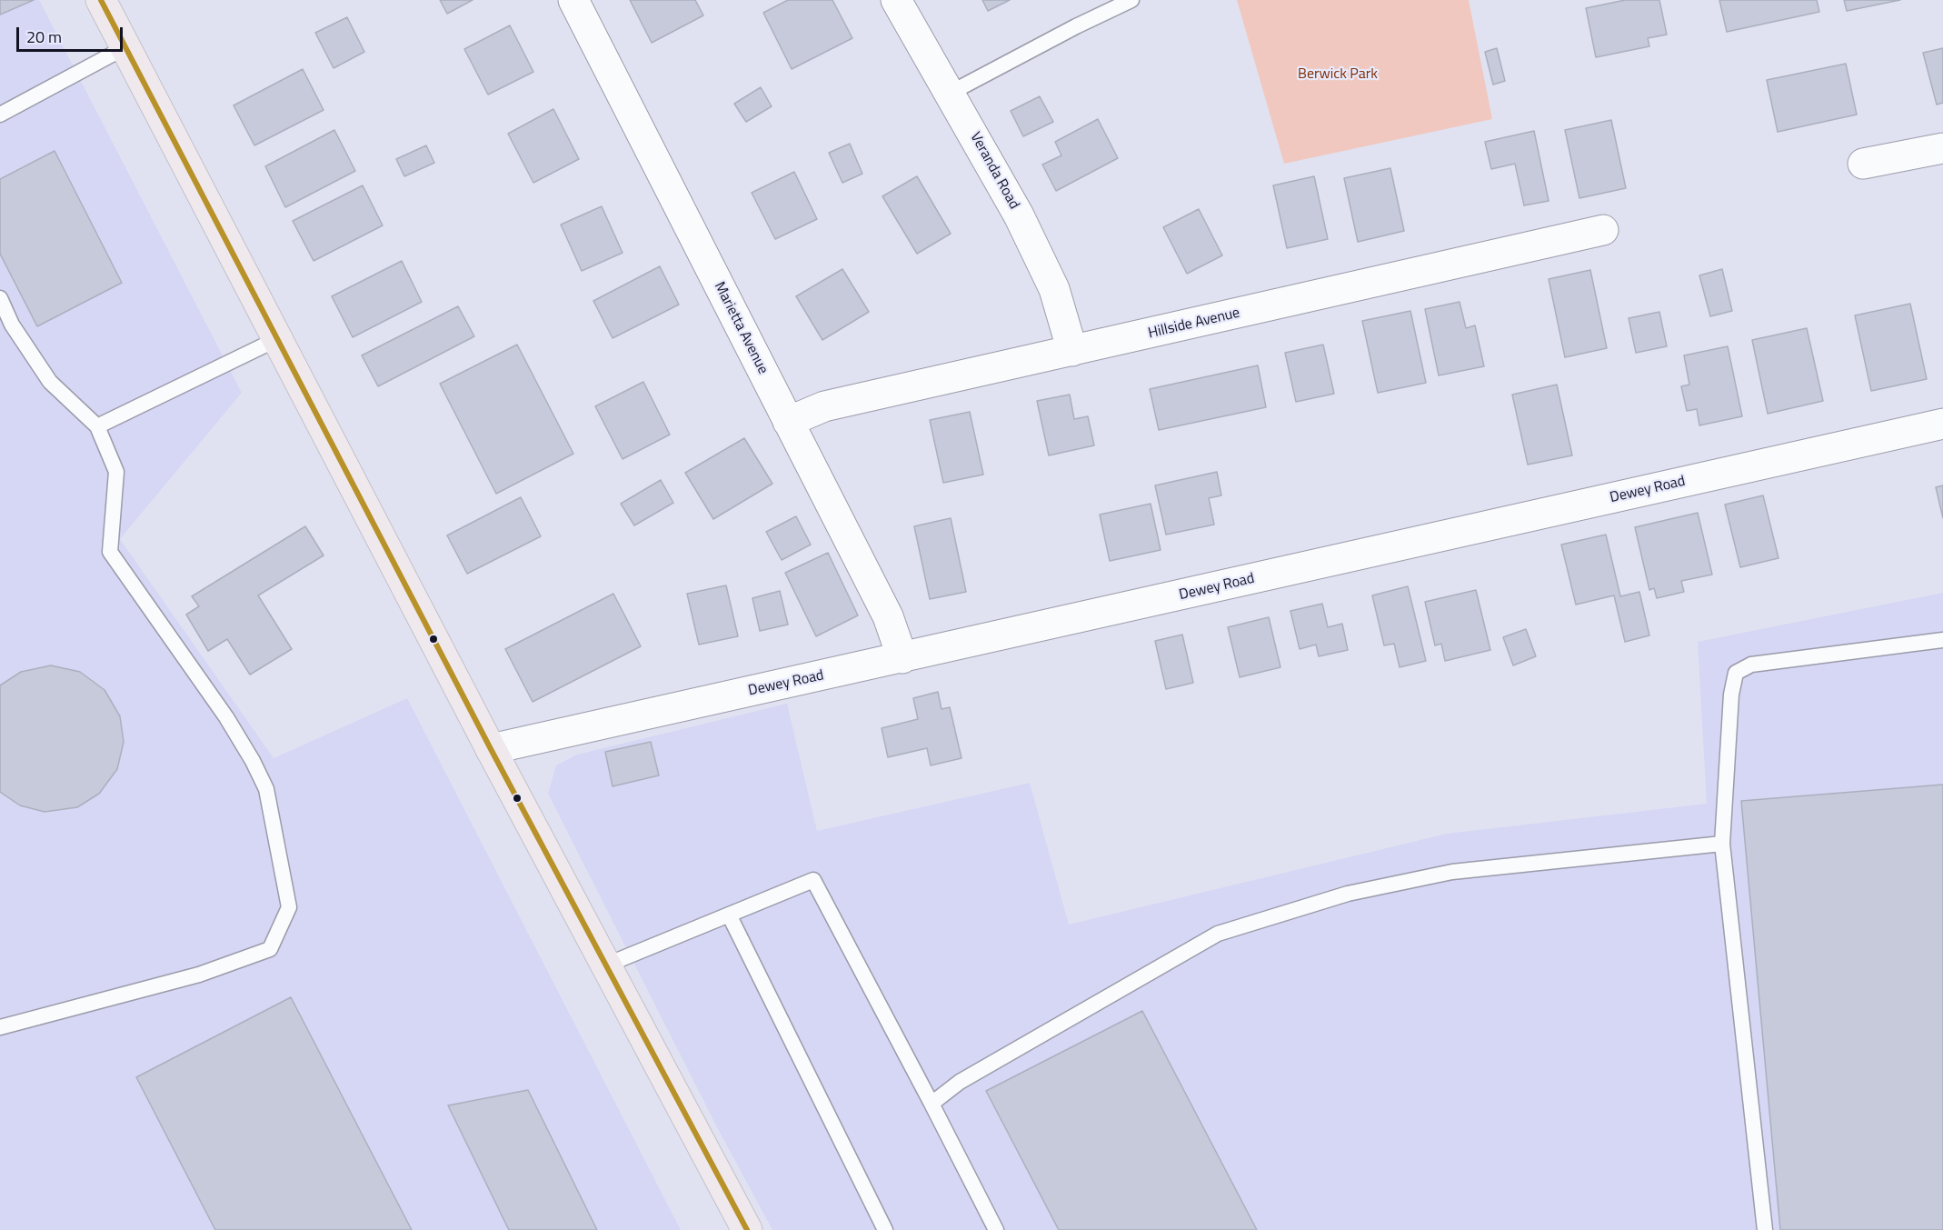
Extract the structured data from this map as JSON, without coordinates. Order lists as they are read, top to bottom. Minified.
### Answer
{"streets":{"street":["Veranda Road","Hillside Avenue","Marietta Avenue","Dewey Road"]},"crossings":[["Veranda Road","Hillside Avenue"],["Hillside Avenue","Marietta Avenue"],["Marietta Avenue","Dewey Road"]],"parks":["Berwick Park"],"scale_bar":"20 m"}
